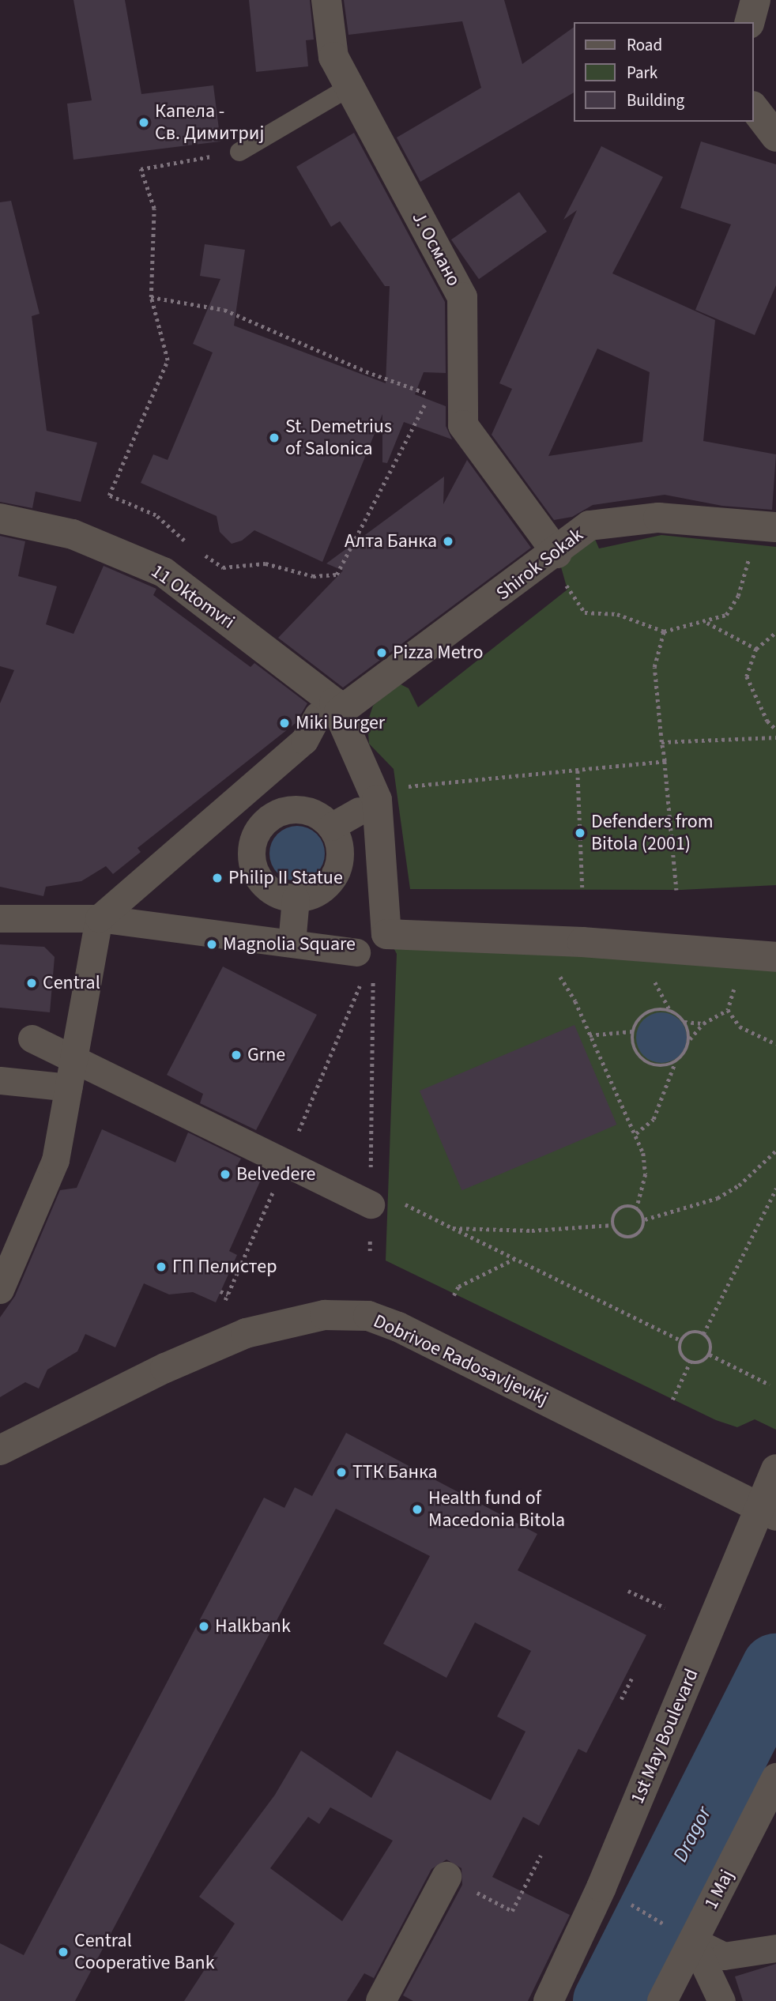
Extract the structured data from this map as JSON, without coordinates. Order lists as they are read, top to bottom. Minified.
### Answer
{"streets":{"street":["Ј. Османо","Shirok Sokak","11 Oktomvri","Dobrivoe Radosavljevikj","1st May Boulevard","1 Maj"]},"crossings":[["Ј. Османо","Shirok Sokak"],["Shirok Sokak","11 Oktomvri"],["Dobrivoe Radosavljevikj","1st May Boulevard"]],"water":["Dragor"],"places":["Капела - Св. Димитриј","St. Demetrius of Salonica","Алта Банка","Pizza Metro","Miki Burger","Defenders from Bitola (2001)","Philip II Statue","Magnolia Square","Central","Grne","Belvedere","ГП Пелистер","ТТК Банка","Health fund of Macedonia Bitola","Halkbank","Central Cooperative Bank"],"legend":["Road","Park","Building"]}
